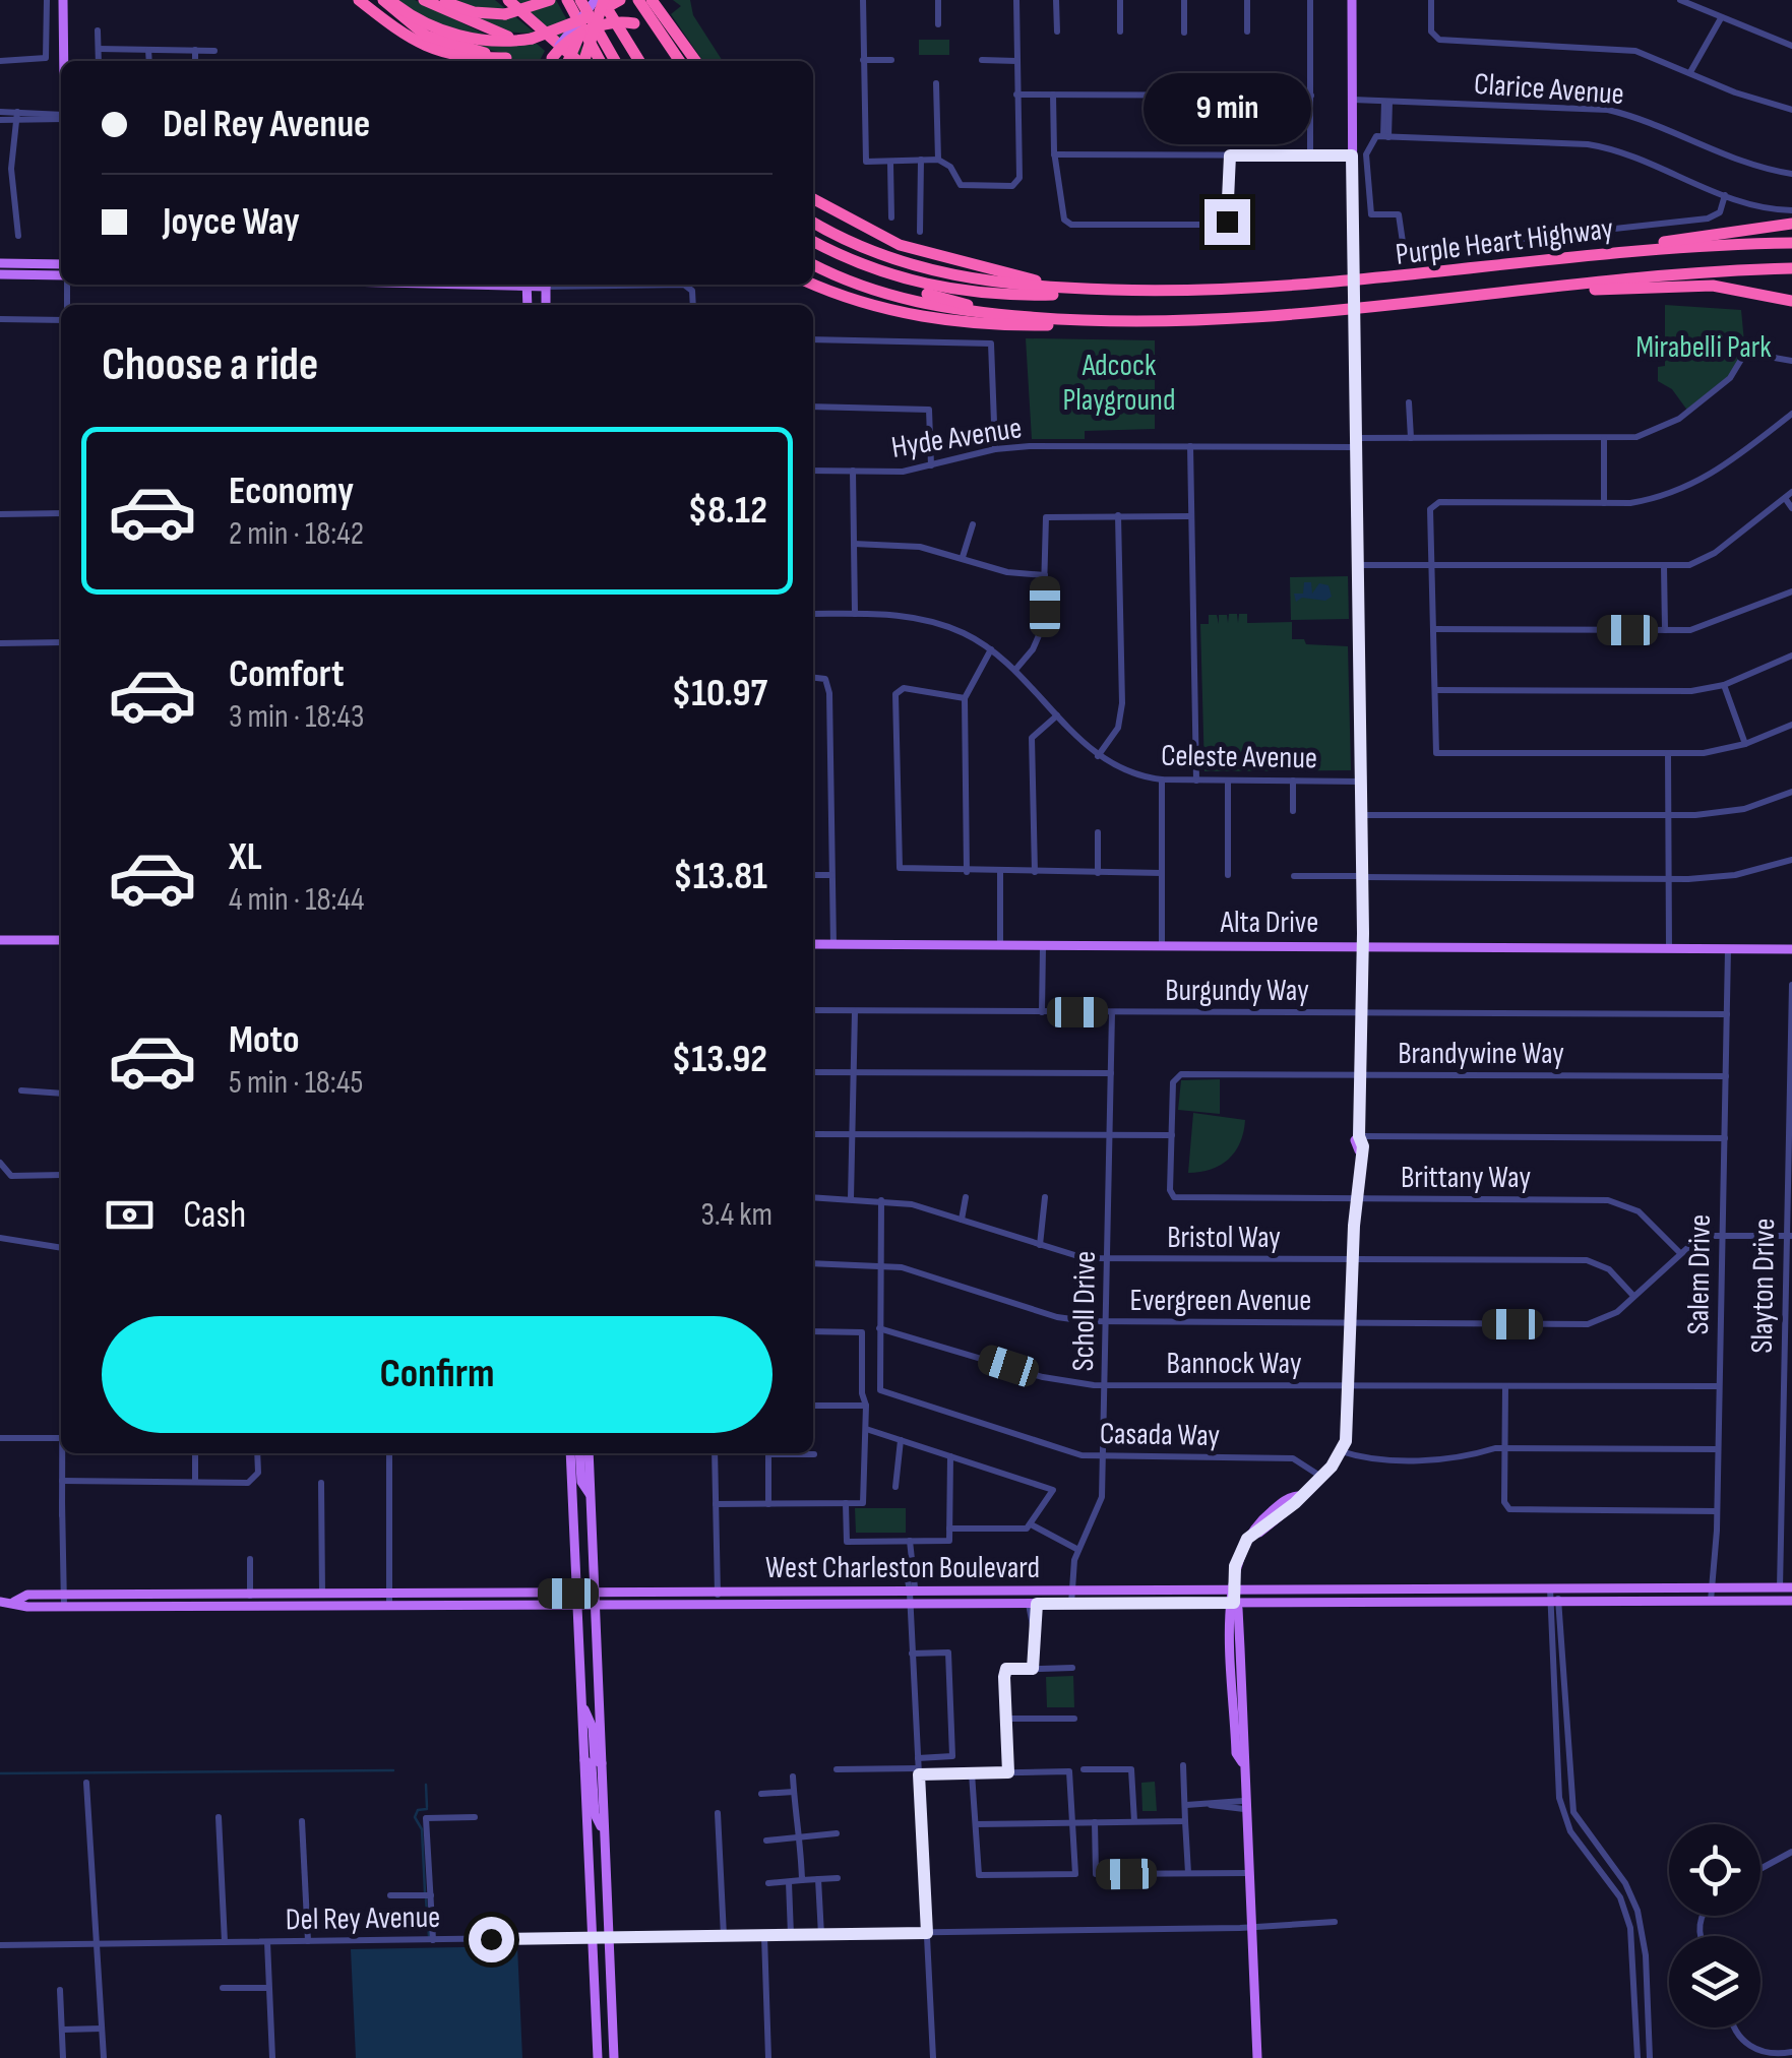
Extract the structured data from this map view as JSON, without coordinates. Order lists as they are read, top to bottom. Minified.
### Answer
{"streets":{"highway":["Purple Heart Highway"],"main road":["Alta Drive","West Charleston Boulevard"],"street":["Clarice Avenue","Hyde Avenue","Celeste Avenue","Burgundy Way","Brandywine Way","Brittany Way","Bristol Way","Salem Drive","Slayton Drive","Evergreen Avenue","Scholl Drive","Bannock Way","Casada Way","Del Rey Avenue"]},"crossings":[["Alta Drive","Salem Drive"],["Burgundy Way","Salem Drive"],["Burgundy Way","Scholl Drive"],["Brandywine Way","Brittany Way"],["Brandywine Way","Salem Drive"],["Brittany Way","Evergreen Avenue"],["Bristol Way","Evergreen Avenue"],["Bristol Way","Scholl Drive"],["Salem Drive","Evergreen Avenue"],["Salem Drive","Bannock Way"],["Salem Drive","West Charleston Boulevard"],["Slayton Drive","Evergreen Avenue"],["Slayton Drive","West Charleston Boulevard"],["Evergreen Avenue","Scholl Drive"],["Scholl Drive","Bannock Way"],["Scholl Drive","Casada Way"],["Scholl Drive","West Charleston Boulevard"],["Bannock Way","Casada Way"]],"parks":["Mirabelli Park","Adcock Playground"],"page":{"banner":["Del Rey Avenue","Joyce Way"],"bubble":"9 min","heading":"Choose a ride","list":[{"name":"Economy","note":"2 min · 18:42","value":"$8.12"},{"name":"Comfort","note":"3 min · 18:43","value":"$10.97"},{"name":"XL","note":"4 min · 18:44","value":"$13.81"},{"name":"Moto","note":"5 min · 18:45","value":"$13.92"}],"pay":["Cash","3.4 km"],"buttons":"Confirm"}}
